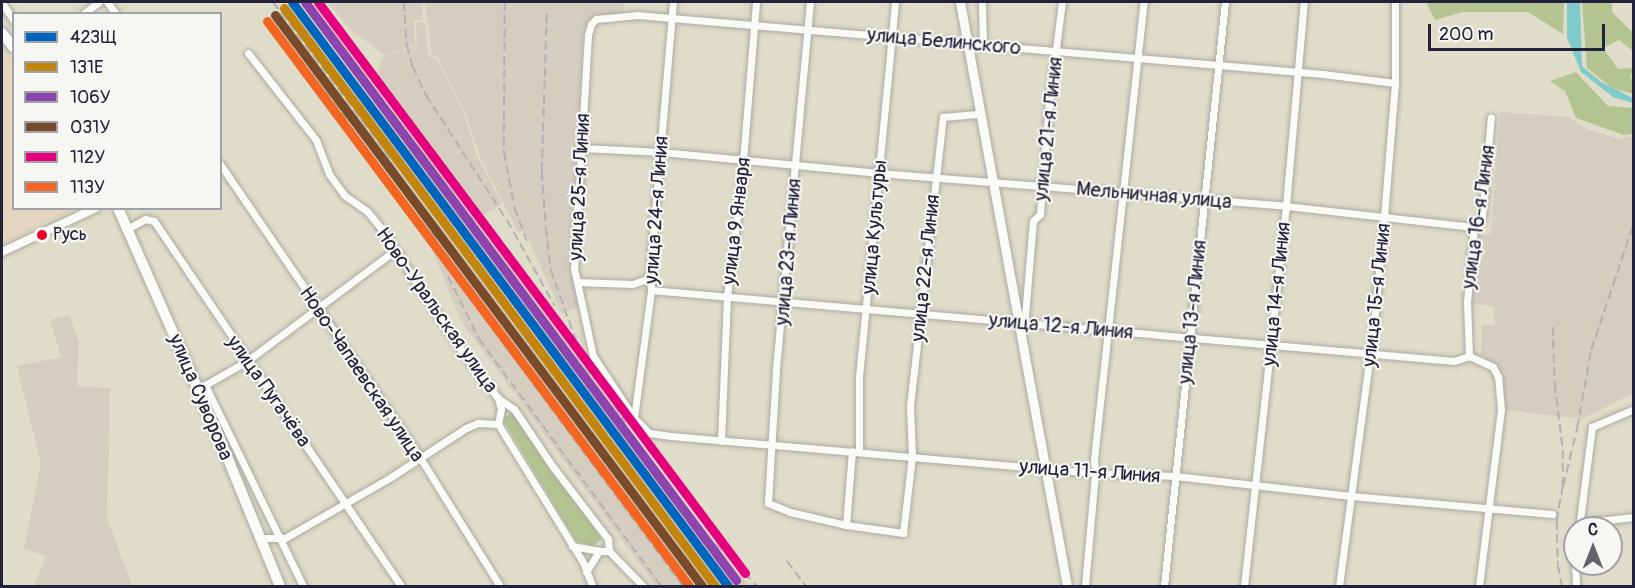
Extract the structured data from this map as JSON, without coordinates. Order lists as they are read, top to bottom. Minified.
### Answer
{"streets":{"main road":["улица 21-я Линия","улица Суворова"],"street":["улица Белинского","улица 25-я Линия","Мельничная улица","улица 24-я Линия","улица 16-я Линия","улица 9 Января","улица Культуры","улица 23-я Линия","улица 22-я Линия","улица 14-я Линия","улица 15-я Линия","Ново-Уральская улица","улица 13-я Линия","улица 12-я Линия","Ново-Чапаевская улица","улица Пугачёва","улица 11-я Линия"]},"crossings":[["улица Белинского","улица 21-я Линия"],["улица Белинского","улица 25-я Линия"],["улица Белинского","улица 24-я Линия"],["улица Белинского","улица 9 Января"],["улица Белинского","улица Культуры"],["улица Белинского","улица 23-я Линия"],["улица Белинского","улица 14-я Линия"],["улица Белинского","улица 15-я Линия"],["улица Белинского","улица 13-я Линия"],["улица 21-я Линия","Мельничная улица"],["улица 21-я Линия","улица 12-я Линия"],["улица 21-я Линия","улица 11-я Линия"],["улица 25-я Линия","Мельничная улица"],["улица 25-я Линия","улица 24-я Линия"],["улица 25-я Линия","улица 11-я Линия"],["Мельничная улица","улица 24-я Линия"],["Мельничная улица","улица 16-я Линия"],["Мельничная улица","улица 9 Января"],["Мельничная улица","улица Культуры"],["Мельничная улица","улица 23-я Линия"],["Мельничная улица","улица 22-я Линия"],["Мельничная улица","улица 14-я Линия"],["Мельничная улица","улица 15-я Линия"],["Мельничная улица","улица 13-я Линия"],["улица 24-я Линия","улица 12-я Линия"],["улица 24-я Линия","улица 11-я Линия"],["улица 16-я Линия","улица 12-я Линия"],["улица 9 Января","улица 12-я Линия"],["улица 9 Января","улица 11-я Линия"],["улица Культуры","улица 23-я Линия"],["улица Культуры","улица 22-я Линия"],["улица Культуры","улица 12-я Линия"],["улица Культуры","улица 11-я Линия"],["улица 23-я Линия","улица 22-я Линия"],["улица 23-я Линия","улица 12-я Линия"],["улица 23-я Линия","улица 11-я Линия"],["улица 22-я Линия","улица 12-я Линия"],["улица 22-я Линия","улица 11-я Линия"],["улица 14-я Линия","улица 12-я Линия"],["улица 14-я Линия","улица 11-я Линия"],["улица 15-я Линия","улица 12-я Линия"],["улица 15-я Линия","улица 11-я Линия"],["улица 13-я Линия","улица 12-я Линия"],["улица 13-я Линия","улица 11-я Линия"],["улица Пугачёва","улица Суворова"]],"places":["Русь"],"lines":["transit line 423Щ","transit line 106У","transit line 112У","transit line 131Е","transit line 031У","transit line 113У"],"legend":["423Щ","131Е","106У","031У","112У","113У"],"scale_bar":"200 m","north":"top"}
